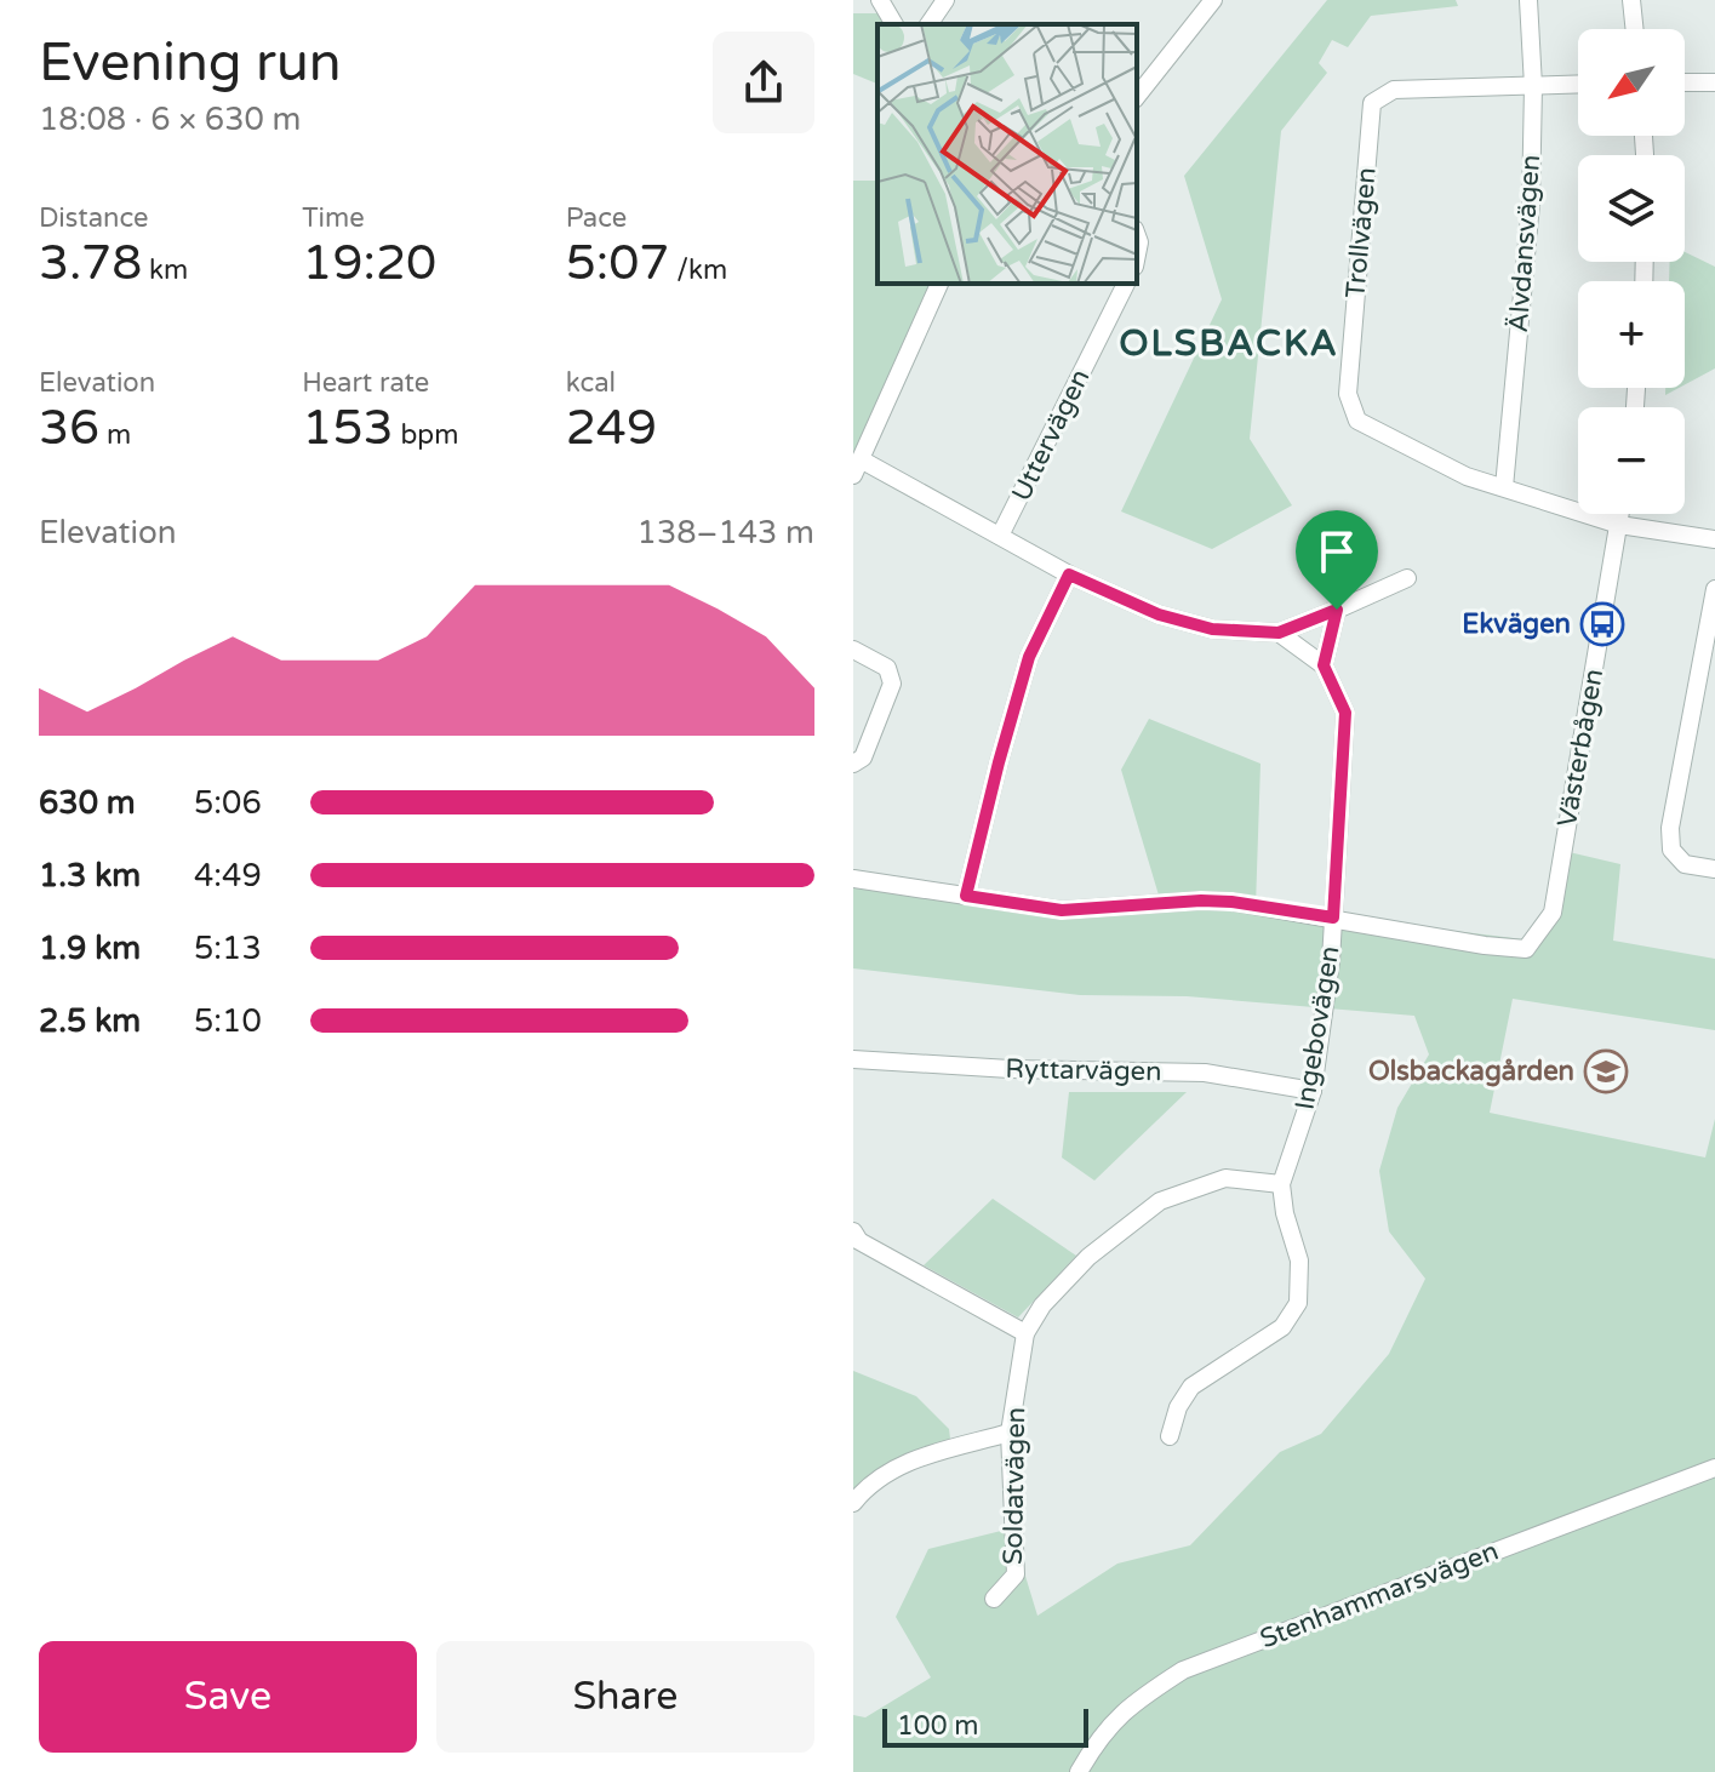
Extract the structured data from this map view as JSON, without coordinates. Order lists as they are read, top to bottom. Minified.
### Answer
{"streets":{"street":["Trollvägen","Älvdansvägen","Uttervägen","Västerbågen","Ingebovägen","Ryttarvägen","Soldatvägen","Stenhammarsvägen"]},"crossings":[["Trollvägen","Älvdansvägen"],["Trollvägen","Västerbågen"],["Västerbågen","Ingebovägen"],["Ingebovägen","Ryttarvägen"],["Ingebovägen","Soldatvägen"]],"districts":["OLSBACKA"],"places":{"bus stop":["Ekvägen"],"school or university":["Olsbackagården"]},"scale_bar":"100 m","north":"bottom left","page":{"heading":["Evening run","18:08 · 6 × 630 m"],"map_buttons":["+","−"],"stats":[["Distance","3.78 km"],["Time","19:20"],["Pace","5:07 /km"],["Elevation","36 m"],["Heart rate","153 bpm"],["kcal","249"]],"chart":["Elevation","138–143 m"],"list":[{"name":"630 m","note":"5:06"},{"name":"1.3 km","note":"4:49"},{"name":"1.9 km","note":"5:13"},{"name":"2.5 km","note":"5:10"}],"buttons":["Save","Share"],"scale":"100 m"}}
